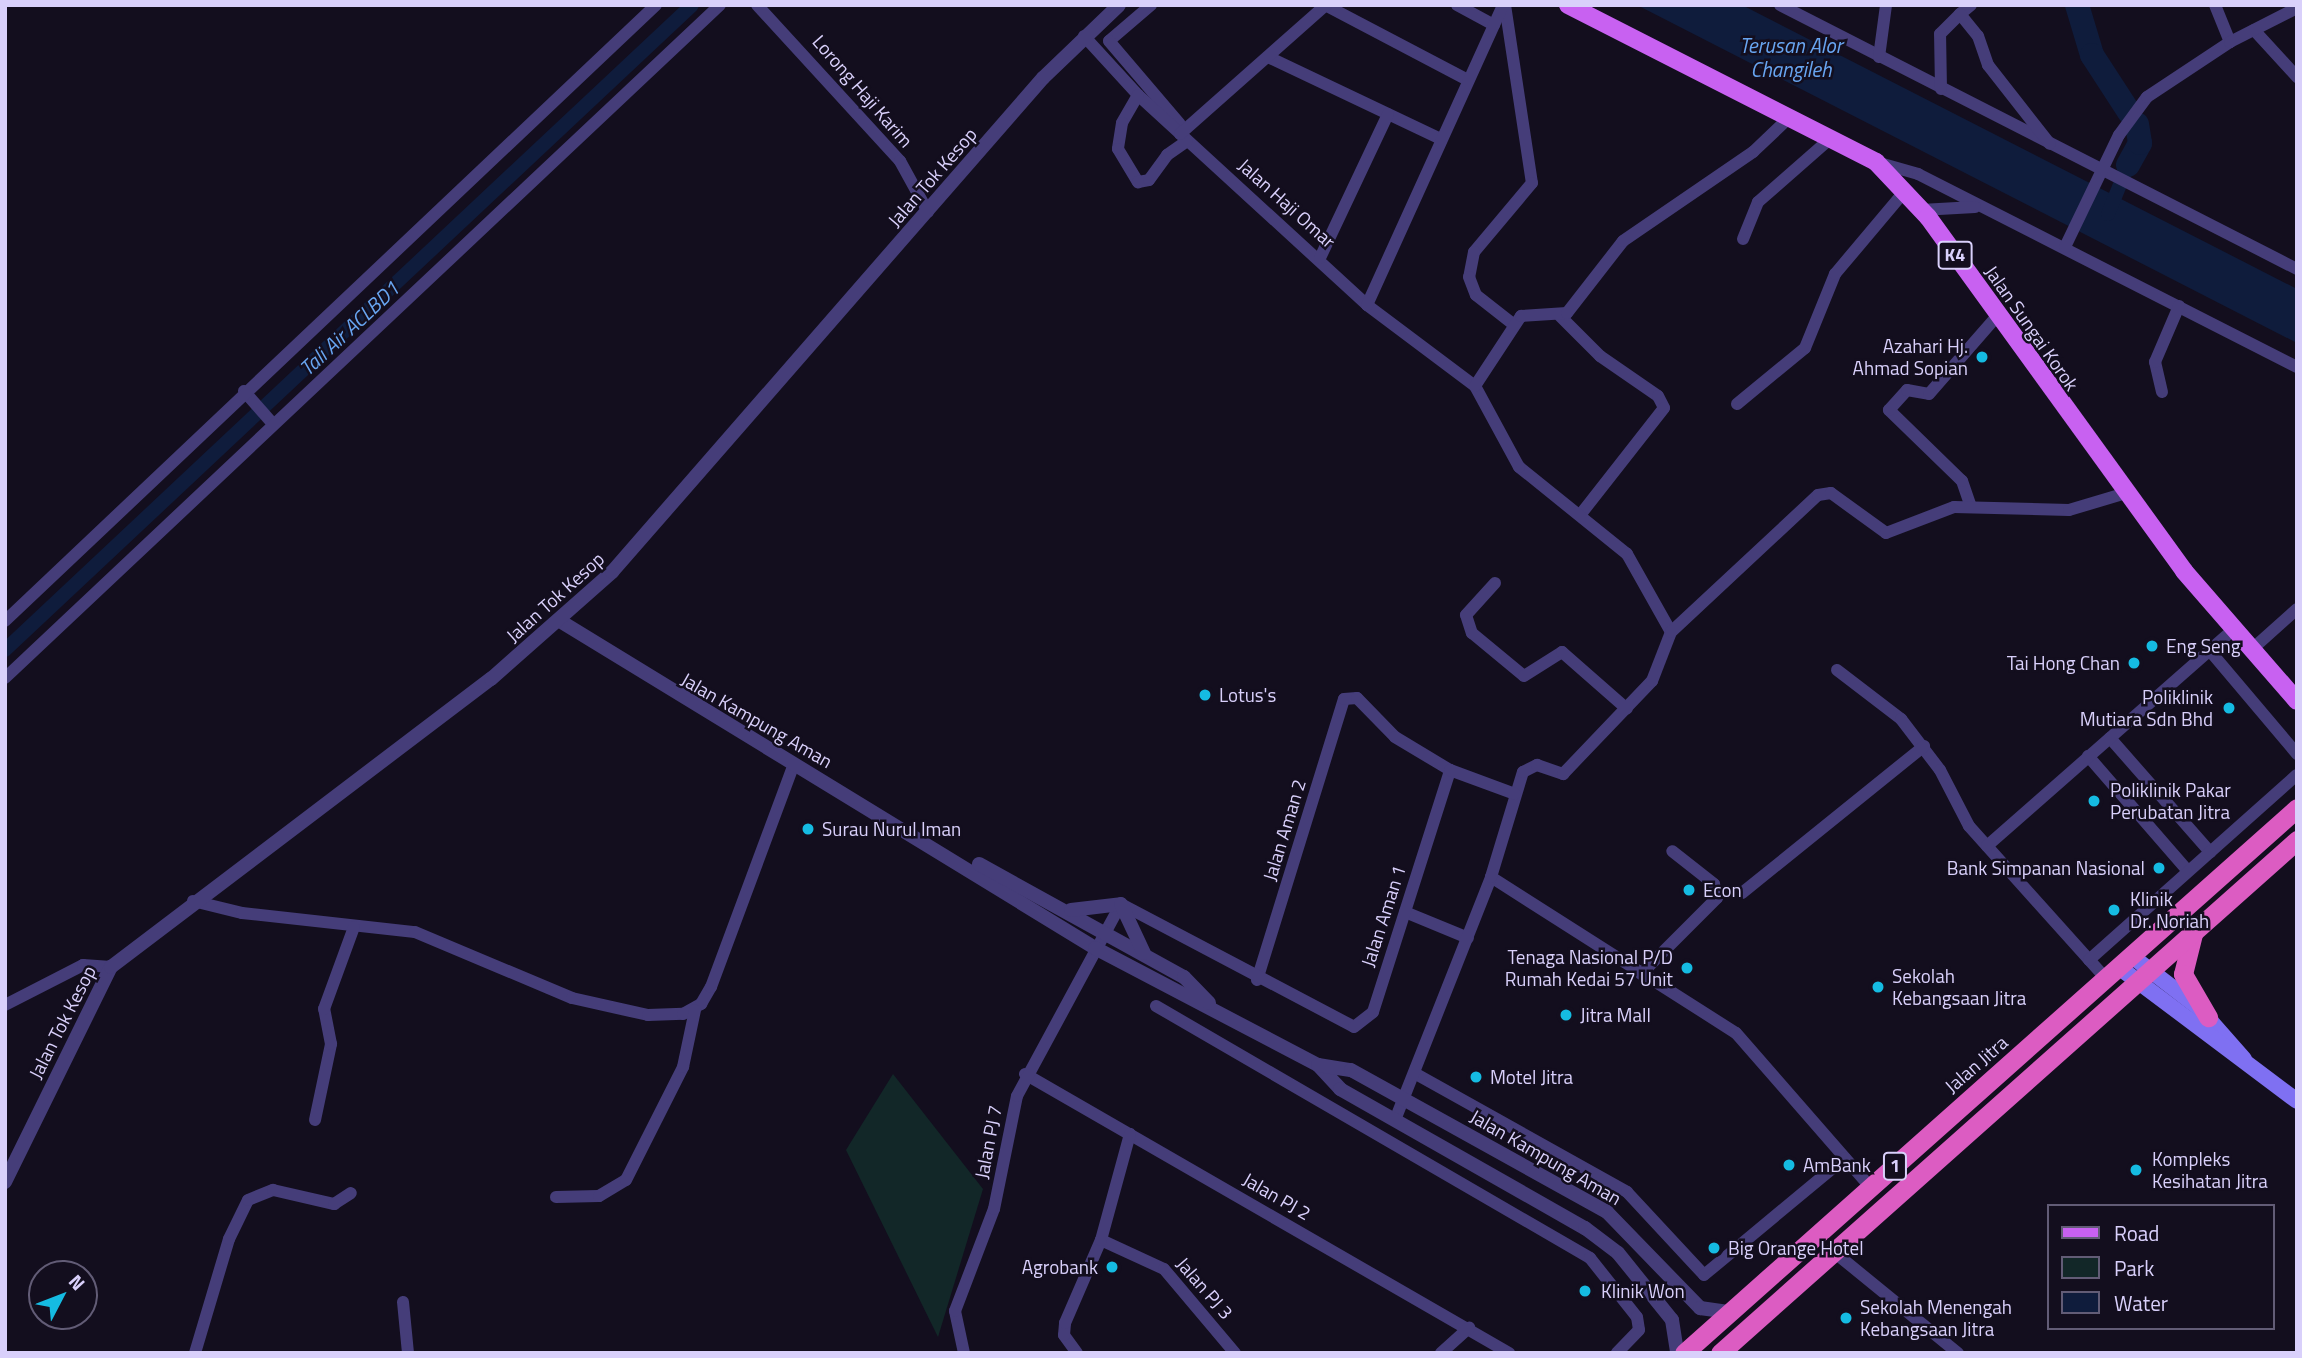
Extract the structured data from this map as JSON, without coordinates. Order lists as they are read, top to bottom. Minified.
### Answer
{"streets":{"highway":["Jalan Jitra","1"],"main road":["K4","Jalan Sungai Korok"],"street":["Lorong Haji Karim","Jalan Tok Kesop","Jalan Haji Omar","Jalan Kampung Aman","Jalan Aman 2","Jalan Aman 1","Jalan PJ 7","Jalan PJ 2","Jalan PJ 3"]},"crossings":[["Lorong Haji Karim","Jalan Tok Kesop"],["Jalan Tok Kesop","Jalan Haji Omar"],["Jalan Tok Kesop","Jalan Kampung Aman"],["Jalan Kampung Aman","Jalan Jitra"],["Jalan Kampung Aman","Jalan PJ 7"],["Jalan Aman 2","Jalan Aman 1"],["Jalan Aman 1","Jalan PJ 7"],["Jalan PJ 7","Jalan PJ 2"]],"water":["Terusan Alor Changileh","Tali Air ACLBD1"],"places":["Azahari Hj. Ahmad Sopian","Eng Seng","Tai Hong Chan","Lotus's","Poliklinik Mutiara Sdn Bhd","Poliklinik Pakar Perubatan Jitra","Surau Nurul Iman","Bank Simpanan Nasional","Econ","Klinik Dr. Noriah","Tenaga Nasional P/D Rumah Kedai 57 Unit","Sekolah Kebangsaan Jitra","Jitra Mall","Motel Jitra","AmBank","Kompleks Kesihatan Jitra","Big Orange Hotel","Agrobank","Klinik Won","Sekolah Menengah Kebangsaan Jitra"],"legend":["Road","Park","Water"],"north":"top right"}
